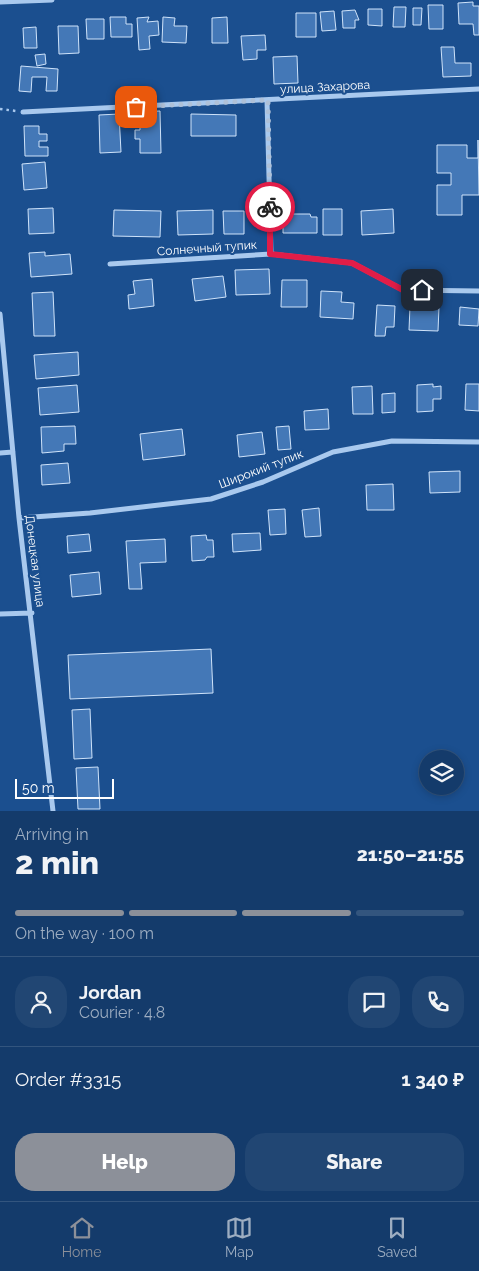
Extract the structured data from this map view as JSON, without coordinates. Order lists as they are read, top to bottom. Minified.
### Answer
{"streets":{"street":["улица Захарова","Солнечный тупик","Широкий тупик","Донецкая улица"]},"crossings":[["Широкий тупик","Донецкая улица"]],"scale_bar":"50 m","page":{"scale":"50 m","heading":["2 min","Arriving in","21:50–21:55"],"panel":["Jordan","Courier · 4.8","Order #3315","1 340 ₽"],"bar":"On the way · 100 m","buttons":["Help","Share"],"tabs":["Home","Map","Saved"]}}
